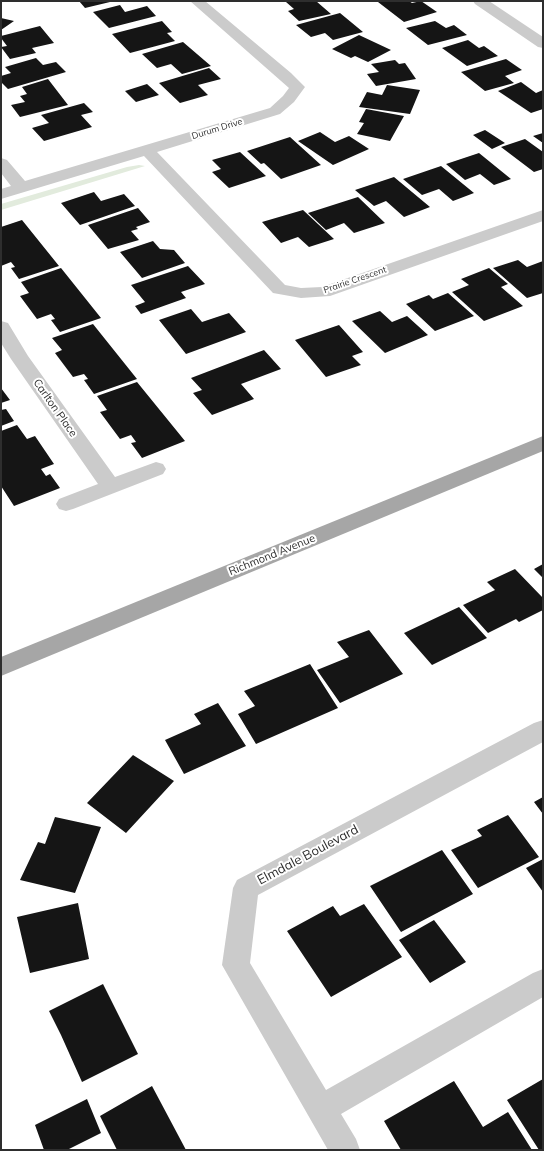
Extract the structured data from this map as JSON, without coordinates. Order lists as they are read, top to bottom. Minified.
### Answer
{"streets":{"main road":["Richmond Avenue"],"street":["Durum Drive","Prairie Crescent","Carlton Place","Elmdale Boulevard"]},"crossings":[["Durum Drive","Prairie Crescent"]]}
